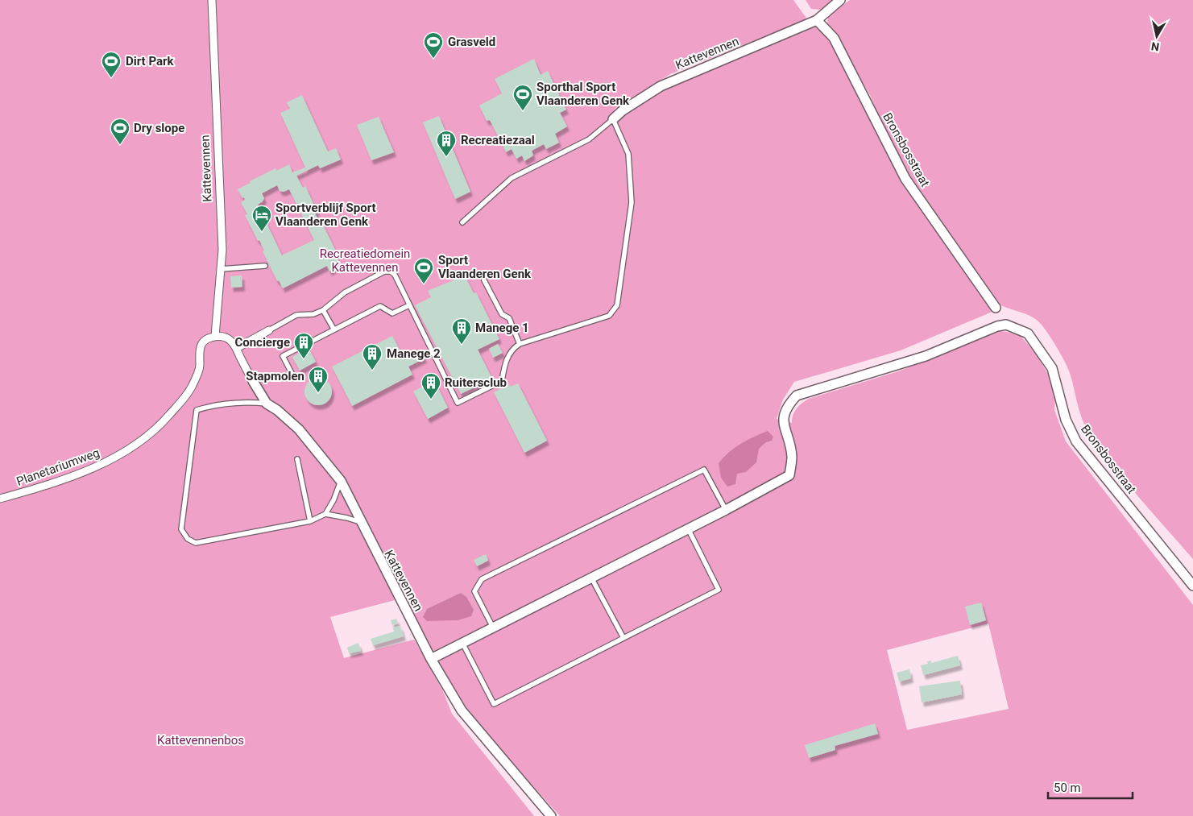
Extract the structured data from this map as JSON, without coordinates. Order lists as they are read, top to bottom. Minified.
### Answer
{"streets":{"street":["Kattevennen","Bronsbosstraat","Planetariumweg"]},"crossings":[["Kattevennen","Bronsbosstraat"],["Kattevennen","Planetariumweg"]],"parks":["Recreatiedomein Kattevennen","Kattevennenbos"],"places":{"sports":["Grasveld","Dirt Park","Sporthal Sport Vlaanderen Genk","Dry slope","Sport Vlaanderen Genk"],"building":["Recreatiezaal","Manege 1","Concierge","Manege 2","Stapmolen","Ruitersclub"],"hotel":["Sportverblijf Sport Vlaanderen Genk"]},"scale_bar":"50 m","north":"bottom"}
